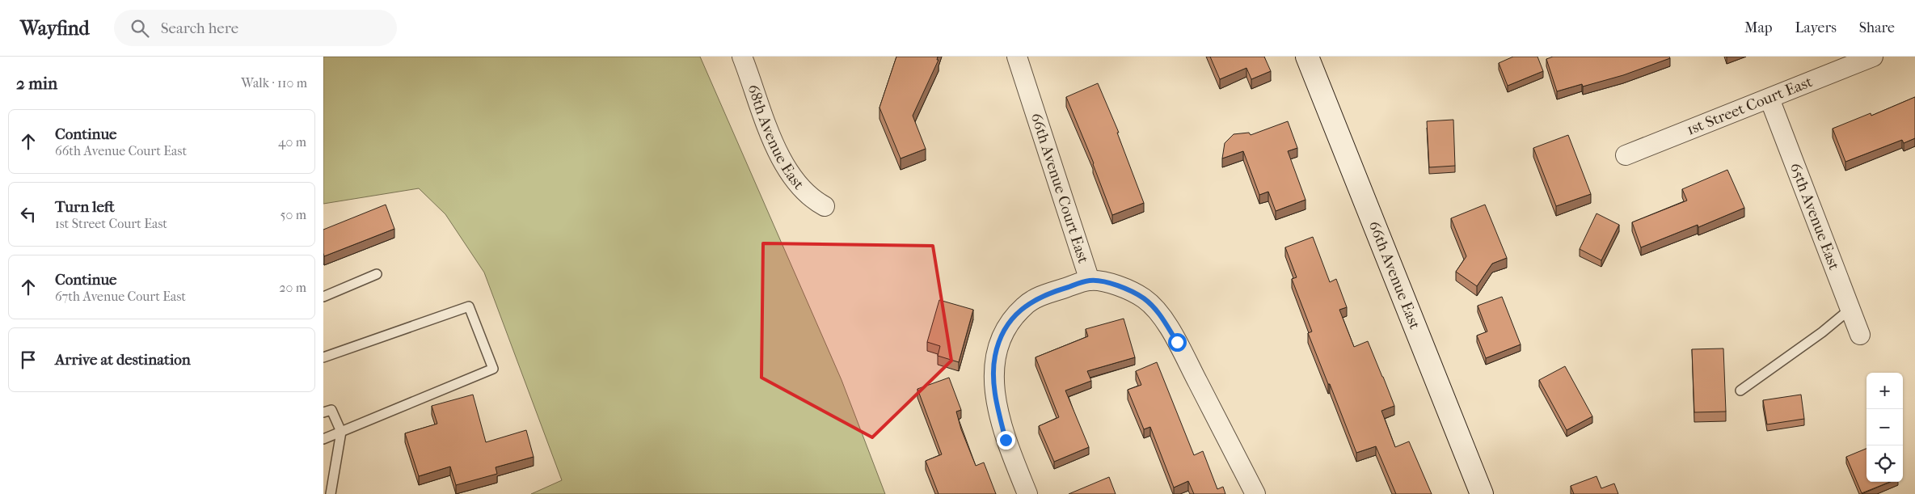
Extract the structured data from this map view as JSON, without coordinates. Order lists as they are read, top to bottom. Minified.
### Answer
{"streets":{"street":["1st Street Court East","68th Avenue East","66th Avenue Court East","65th Avenue East","66th Avenue East"]},"crossings":[["1st Street Court East","65th Avenue East"]],"page":{"header":"Wayfind","search":"Search here","nav":["Map","Layers","Share"],"heading":["2 min","Walk · 110 m"],"list":[["Continue","66th Avenue Court East","40 m"],["Turn left","1st Street Court East","50 m"],["Continue","67th Avenue Court East","20 m"],"Arrive at destination"],"map_buttons":["+","−"]}}
